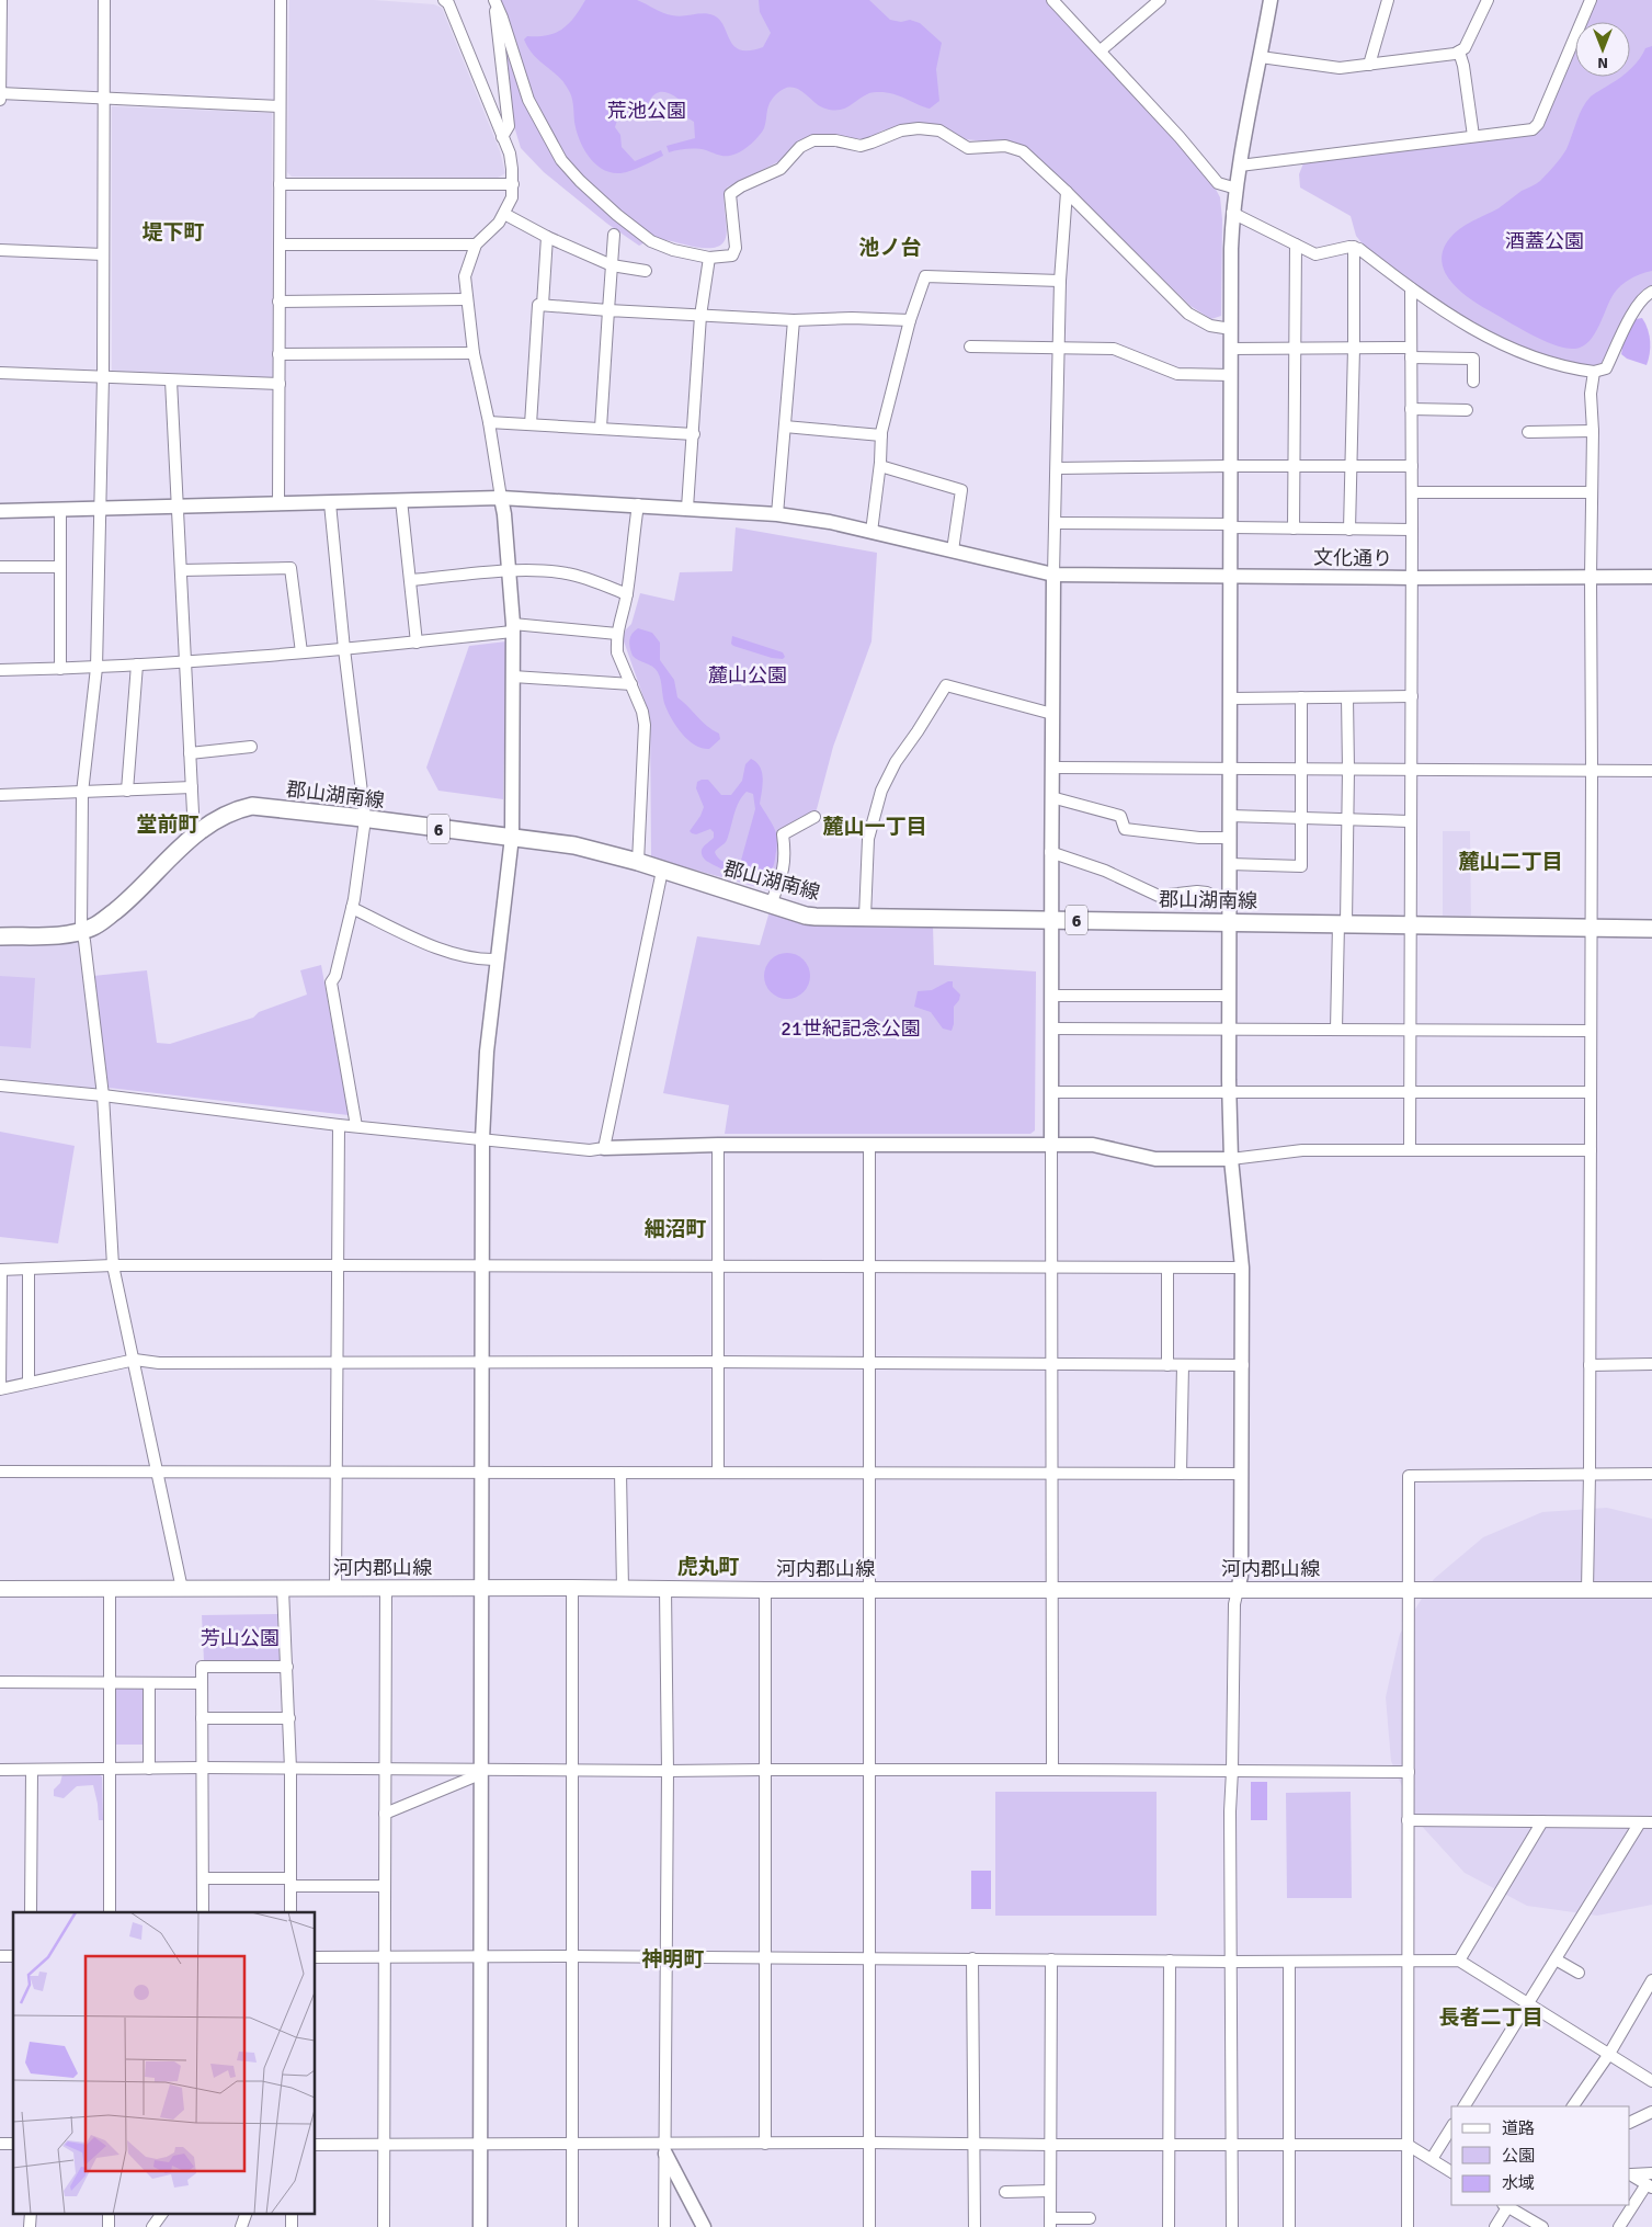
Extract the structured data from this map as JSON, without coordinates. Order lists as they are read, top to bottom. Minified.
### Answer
{"streets":{"main road":["郡山湖南線","6","河内郡山線"],"street":["文化通り"]},"districts":["堤下町","池ノ台","堂前町","麓山一丁目","麓山二丁目","細沼町","虎丸町","神明町","長者二丁目"],"parks":["荒池公園","酒蓋公園","麓山公園","21世紀記念公園","芳山公園"],"legend":["道路","公園","水域"],"north":"bottom"}
